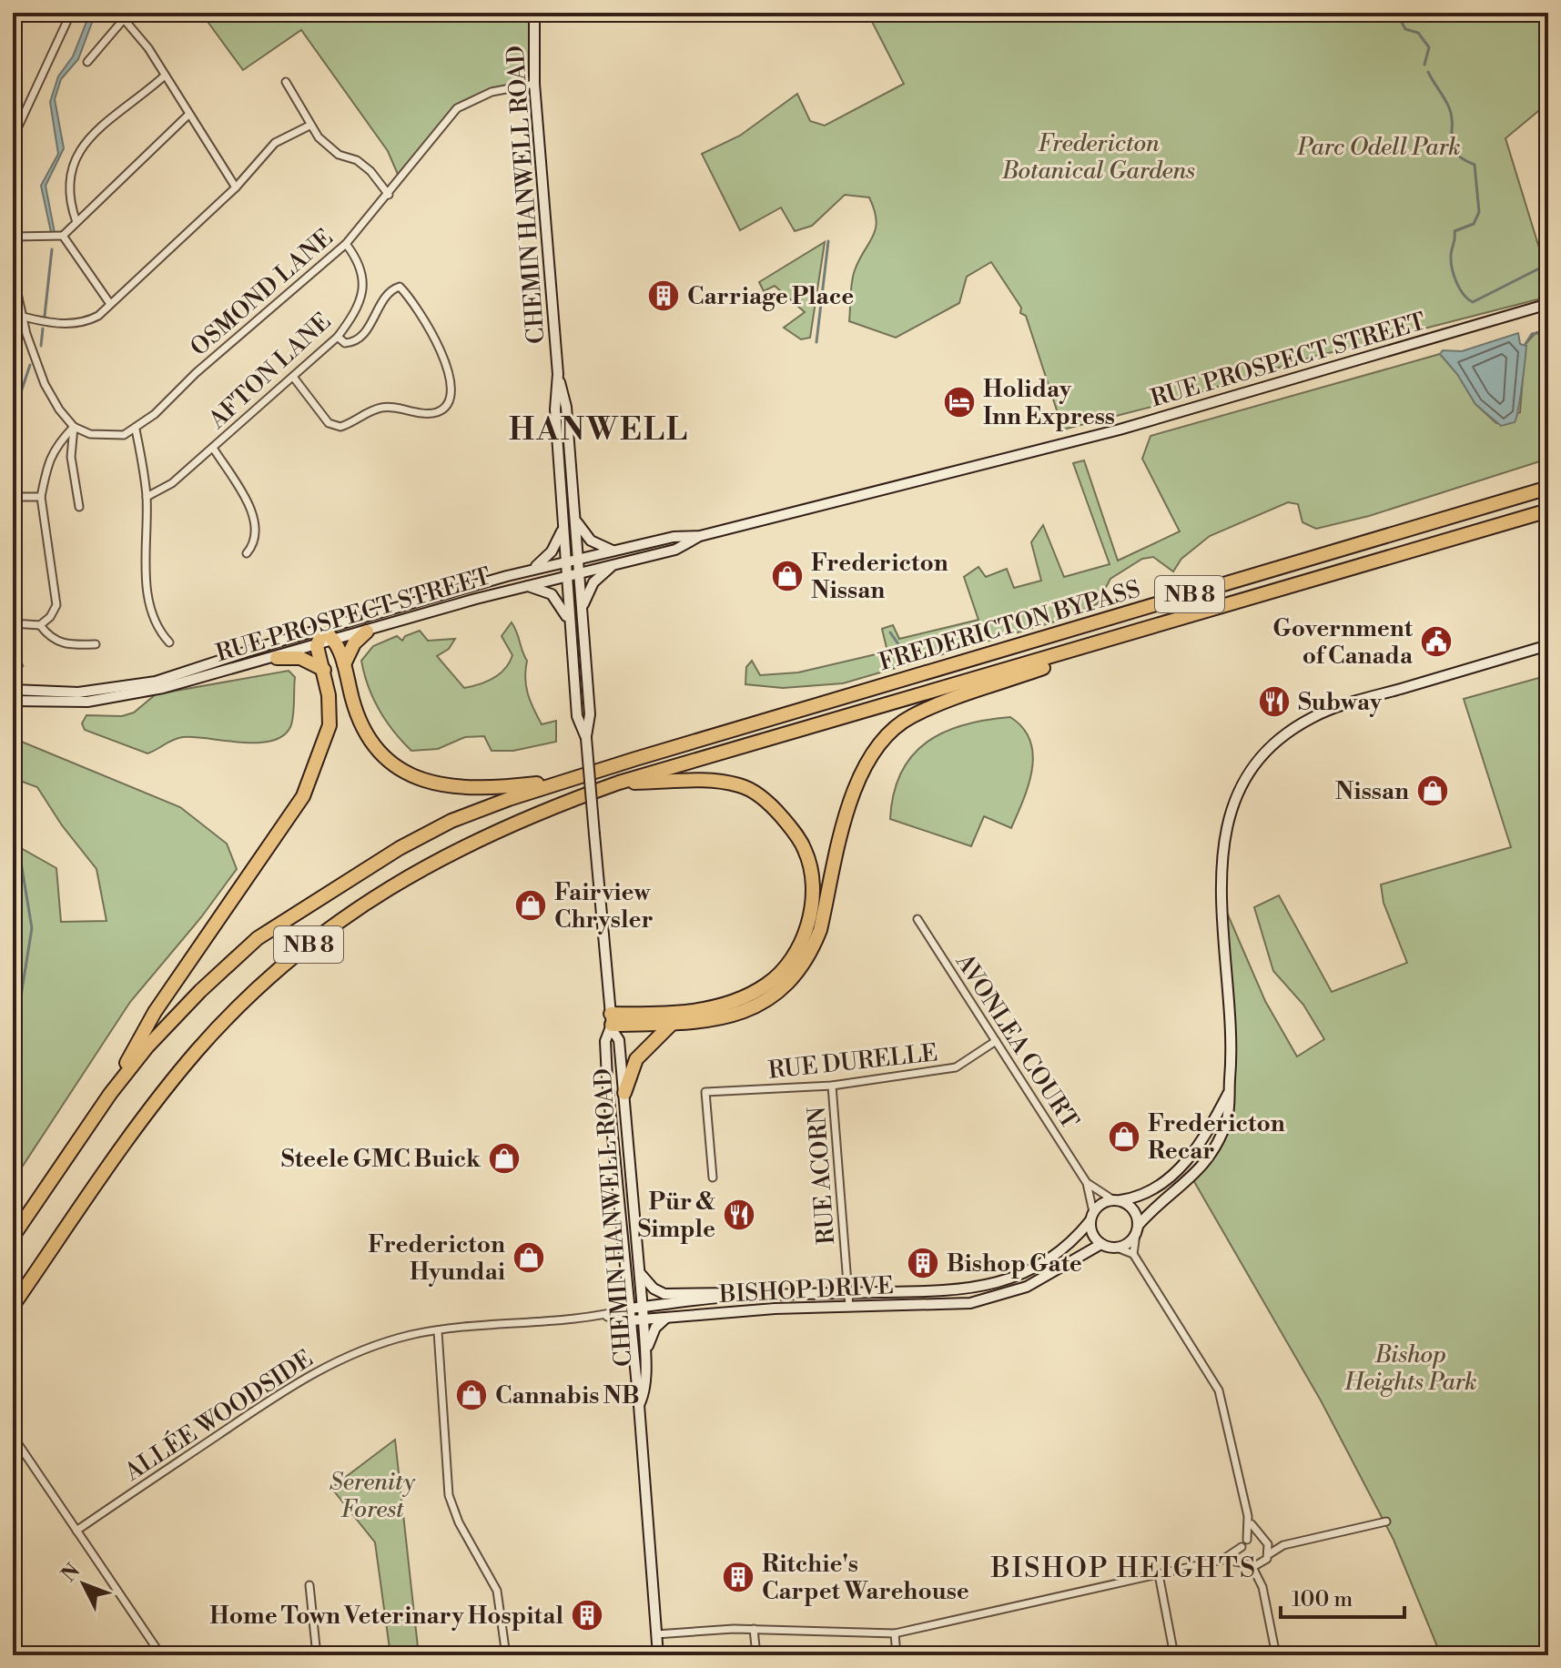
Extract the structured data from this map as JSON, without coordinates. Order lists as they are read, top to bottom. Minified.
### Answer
{"streets":{"highway":["NB 8","FREDERICTON BYPASS"],"main road":["CHEMIN HANWELL ROAD","RUE PROSPECT STREET","BISHOP DRIVE"],"street":["OSMOND LANE","AFTON LANE","AVONLEA COURT","RUE DURELLE","RUE ACORN","ALLÉE WOODSIDE"]},"crossings":[["CHEMIN HANWELL ROAD","OSMOND LANE"],["CHEMIN HANWELL ROAD","RUE PROSPECT STREET"],["CHEMIN HANWELL ROAD","BISHOP DRIVE"],["OSMOND LANE","AFTON LANE"],["NB 8","FREDERICTON BYPASS"],["AVONLEA COURT","RUE DURELLE"],["AVONLEA COURT","BISHOP DRIVE"],["RUE DURELLE","RUE ACORN"],["RUE ACORN","BISHOP DRIVE"]],"districts":["HANWELL","BISHOP HEIGHTS"],"parks":["Fredericton Botanical Gardens","Parc Odell Park","Bishop Heights Park","Serenity Forest"],"places":{"building":["Carriage Place","Bishop Gate","Ritchie's Carpet Warehouse","Home Town Veterinary Hospital"],"hotel":["Holiday Inn Express"],"shop":["Fredericton Nissan","Nissan","Fairview Chrysler","Fredericton Recar","Steele GMC Buick","Fredericton Hyundai","Cannabis NB"],"public building":["Government of Canada"],"restaurant":["Subway","Pür & Simple"]},"scale_bar":"100 m","north":"top left"}
